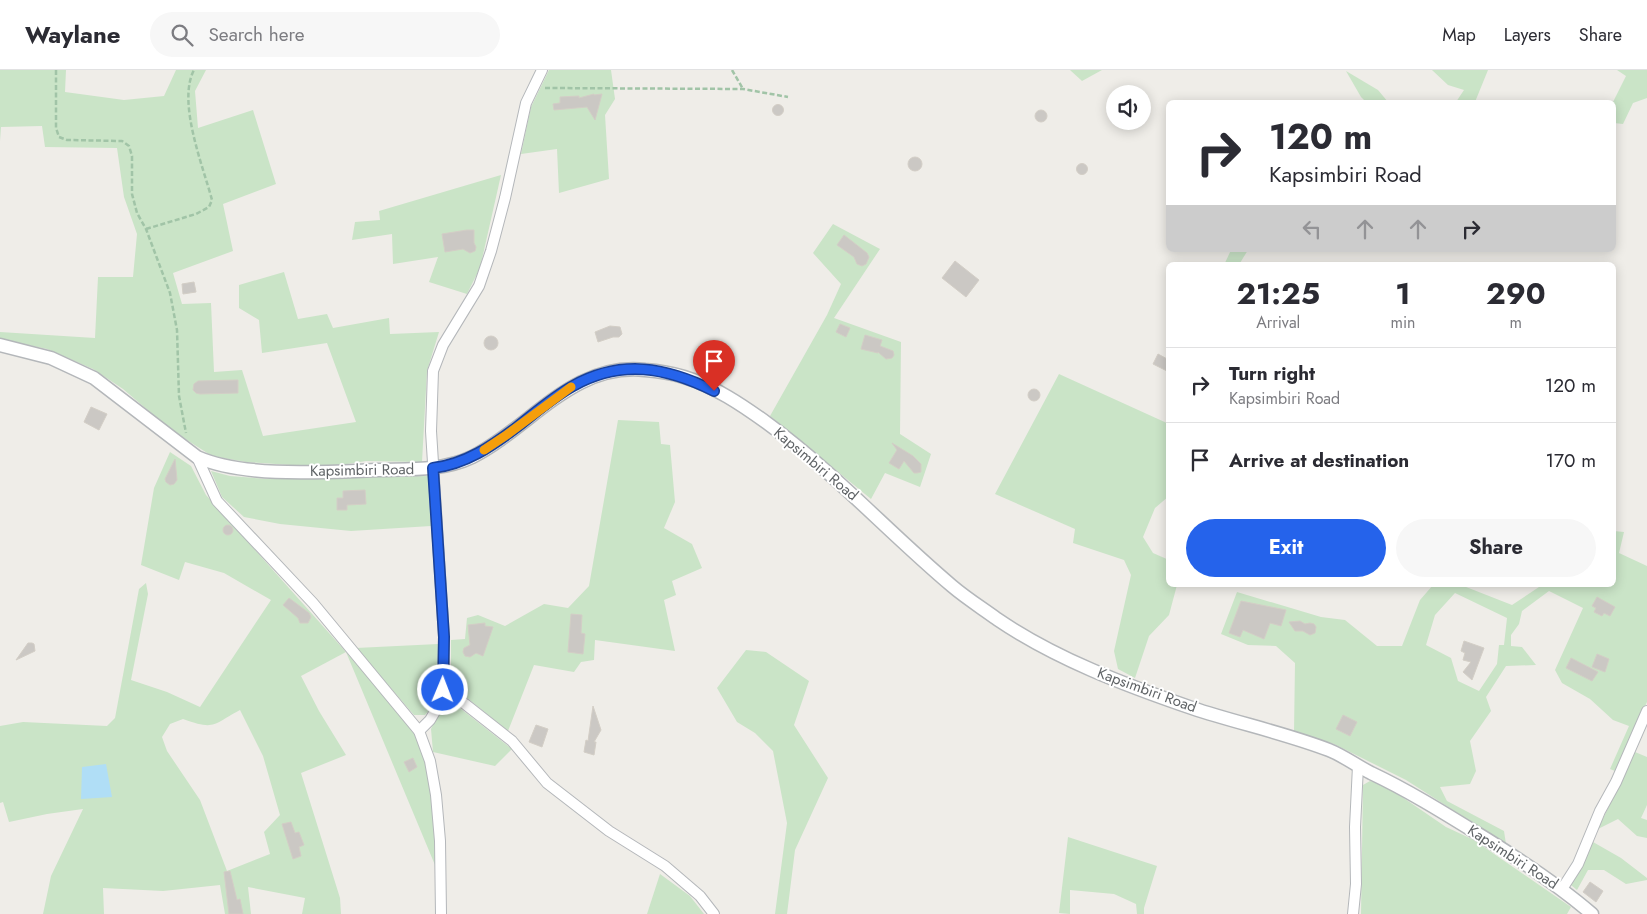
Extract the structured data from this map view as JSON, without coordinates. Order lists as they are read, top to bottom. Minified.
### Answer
{"streets":{"street":["Kapsimbiri Road"]},"page":{"header":"Waylane","search":"Search here","nav":["Map","Layers","Share"],"turn":["120 m","Kapsimbiri Road"],"eta":["21:25","Arrival","1","min","290","m"],"list":[{"name":"Turn right","note":"Kapsimbiri Road","value":"120 m"},{"name":"Arrive at destination","value":"170 m"}],"buttons":["Exit","Share"]}}
